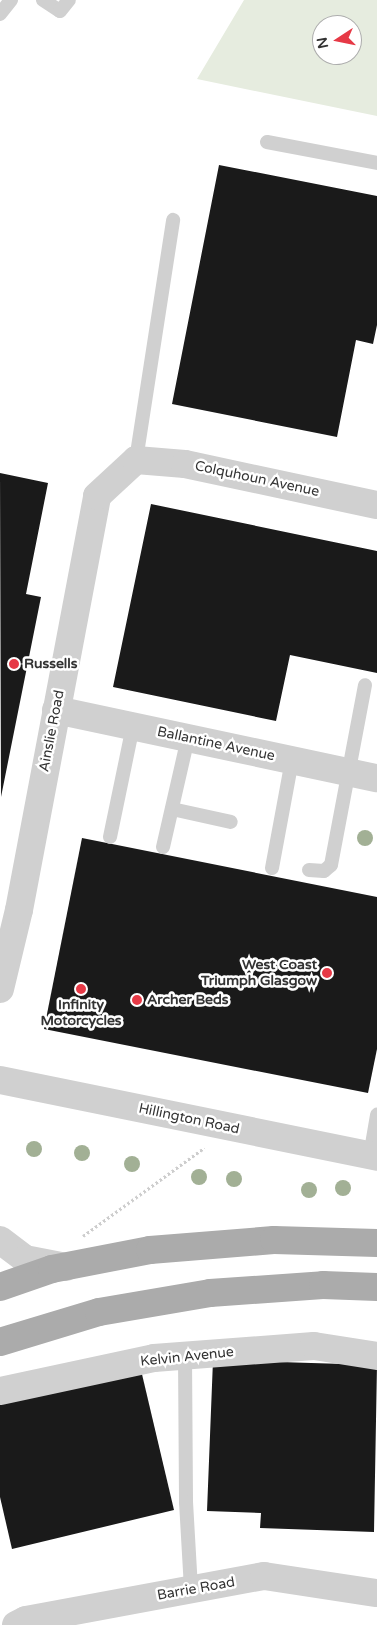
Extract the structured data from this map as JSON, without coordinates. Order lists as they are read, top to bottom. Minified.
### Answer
{"streets":{"street":["Colquhoun Avenue","Ainslie Road","Ballantine Avenue","Hillington Road","Kelvin Avenue","Barrie Road"]},"crossings":[["Colquhoun Avenue","Ainslie Road"],["Ainslie Road","Ballantine Avenue"]],"places":["Russells","West Coast Triumph Glasgow","Infinity Motorcycles","Archer Beds"],"north":"left"}
